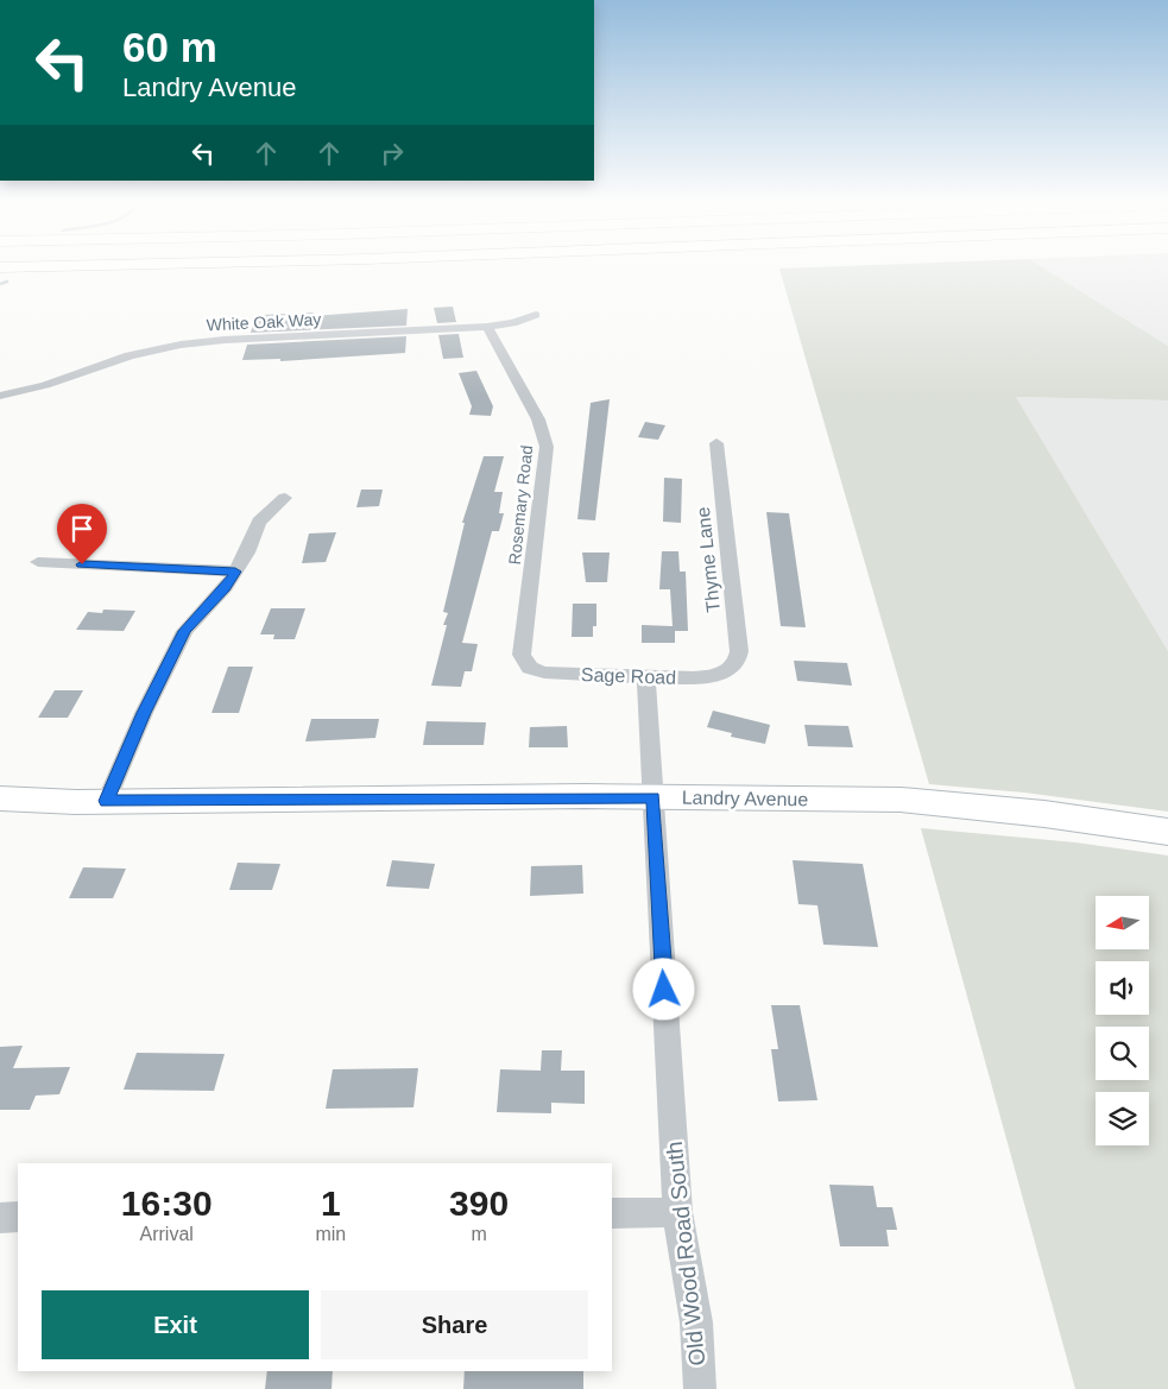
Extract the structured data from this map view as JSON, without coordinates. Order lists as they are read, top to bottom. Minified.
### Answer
{"streets":{"street":["White Oak Way","Rosemary Road","Thyme Lane","Sage Road","Landry Avenue","Old Wood Road South"]},"crossings":[["White Oak Way","Rosemary Road"],["Rosemary Road","Sage Road"],["Thyme Lane","Sage Road"],["Sage Road","Old Wood Road South"],["Landry Avenue","Old Wood Road South"]],"north":"left","page":{"turn":["60 m","Landry Avenue"],"eta":["16:30","Arrival","1","min","390","m"],"buttons":["Exit","Share"]}}
